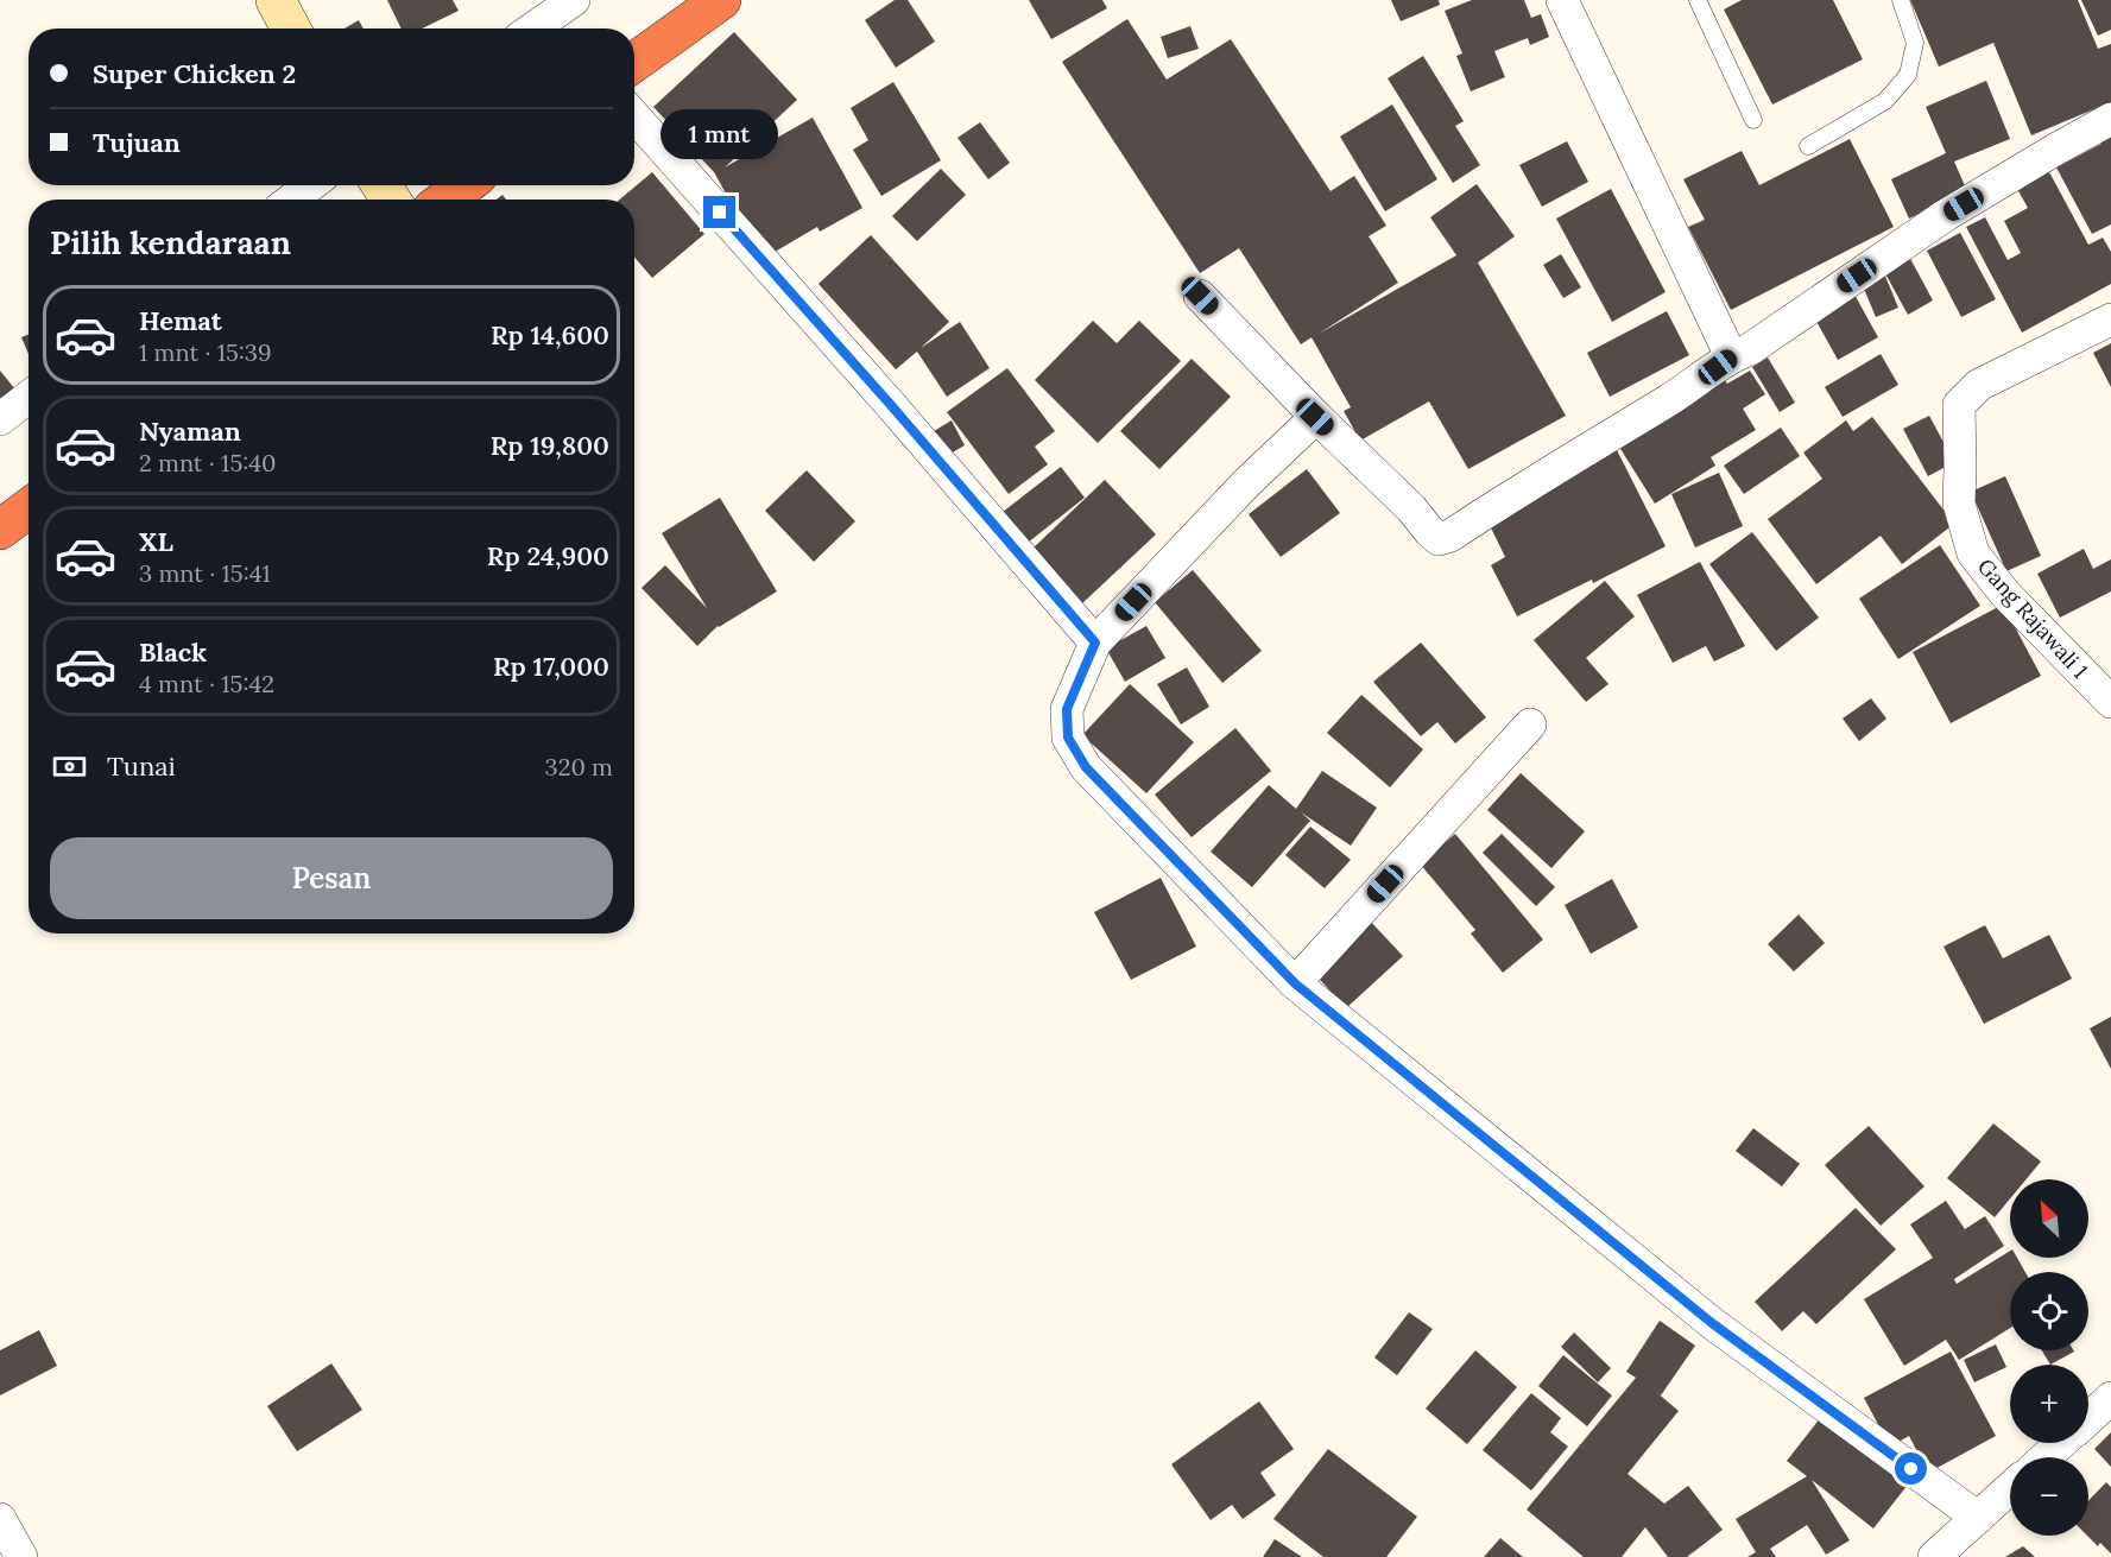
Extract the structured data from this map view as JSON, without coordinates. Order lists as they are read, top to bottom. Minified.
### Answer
{"streets":{"street":["Gang Rajawali 1"]},"north":"top left","page":{"banner":["Super Chicken 2","Tujuan"],"bubble":"1 mnt","heading":"Pilih kendaraan","list":[{"name":"Hemat","note":"1 mnt · 15:39","value":"Rp 14,600"},{"name":"Nyaman","note":"2 mnt · 15:40","value":"Rp 19,800"},{"name":"XL","note":"3 mnt · 15:41","value":"Rp 24,900"},{"name":"Black","note":"4 mnt · 15:42","value":"Rp 17,000"}],"pay":["Tunai","320 m"],"buttons":"Pesan","map_buttons":["+","−"]}}
